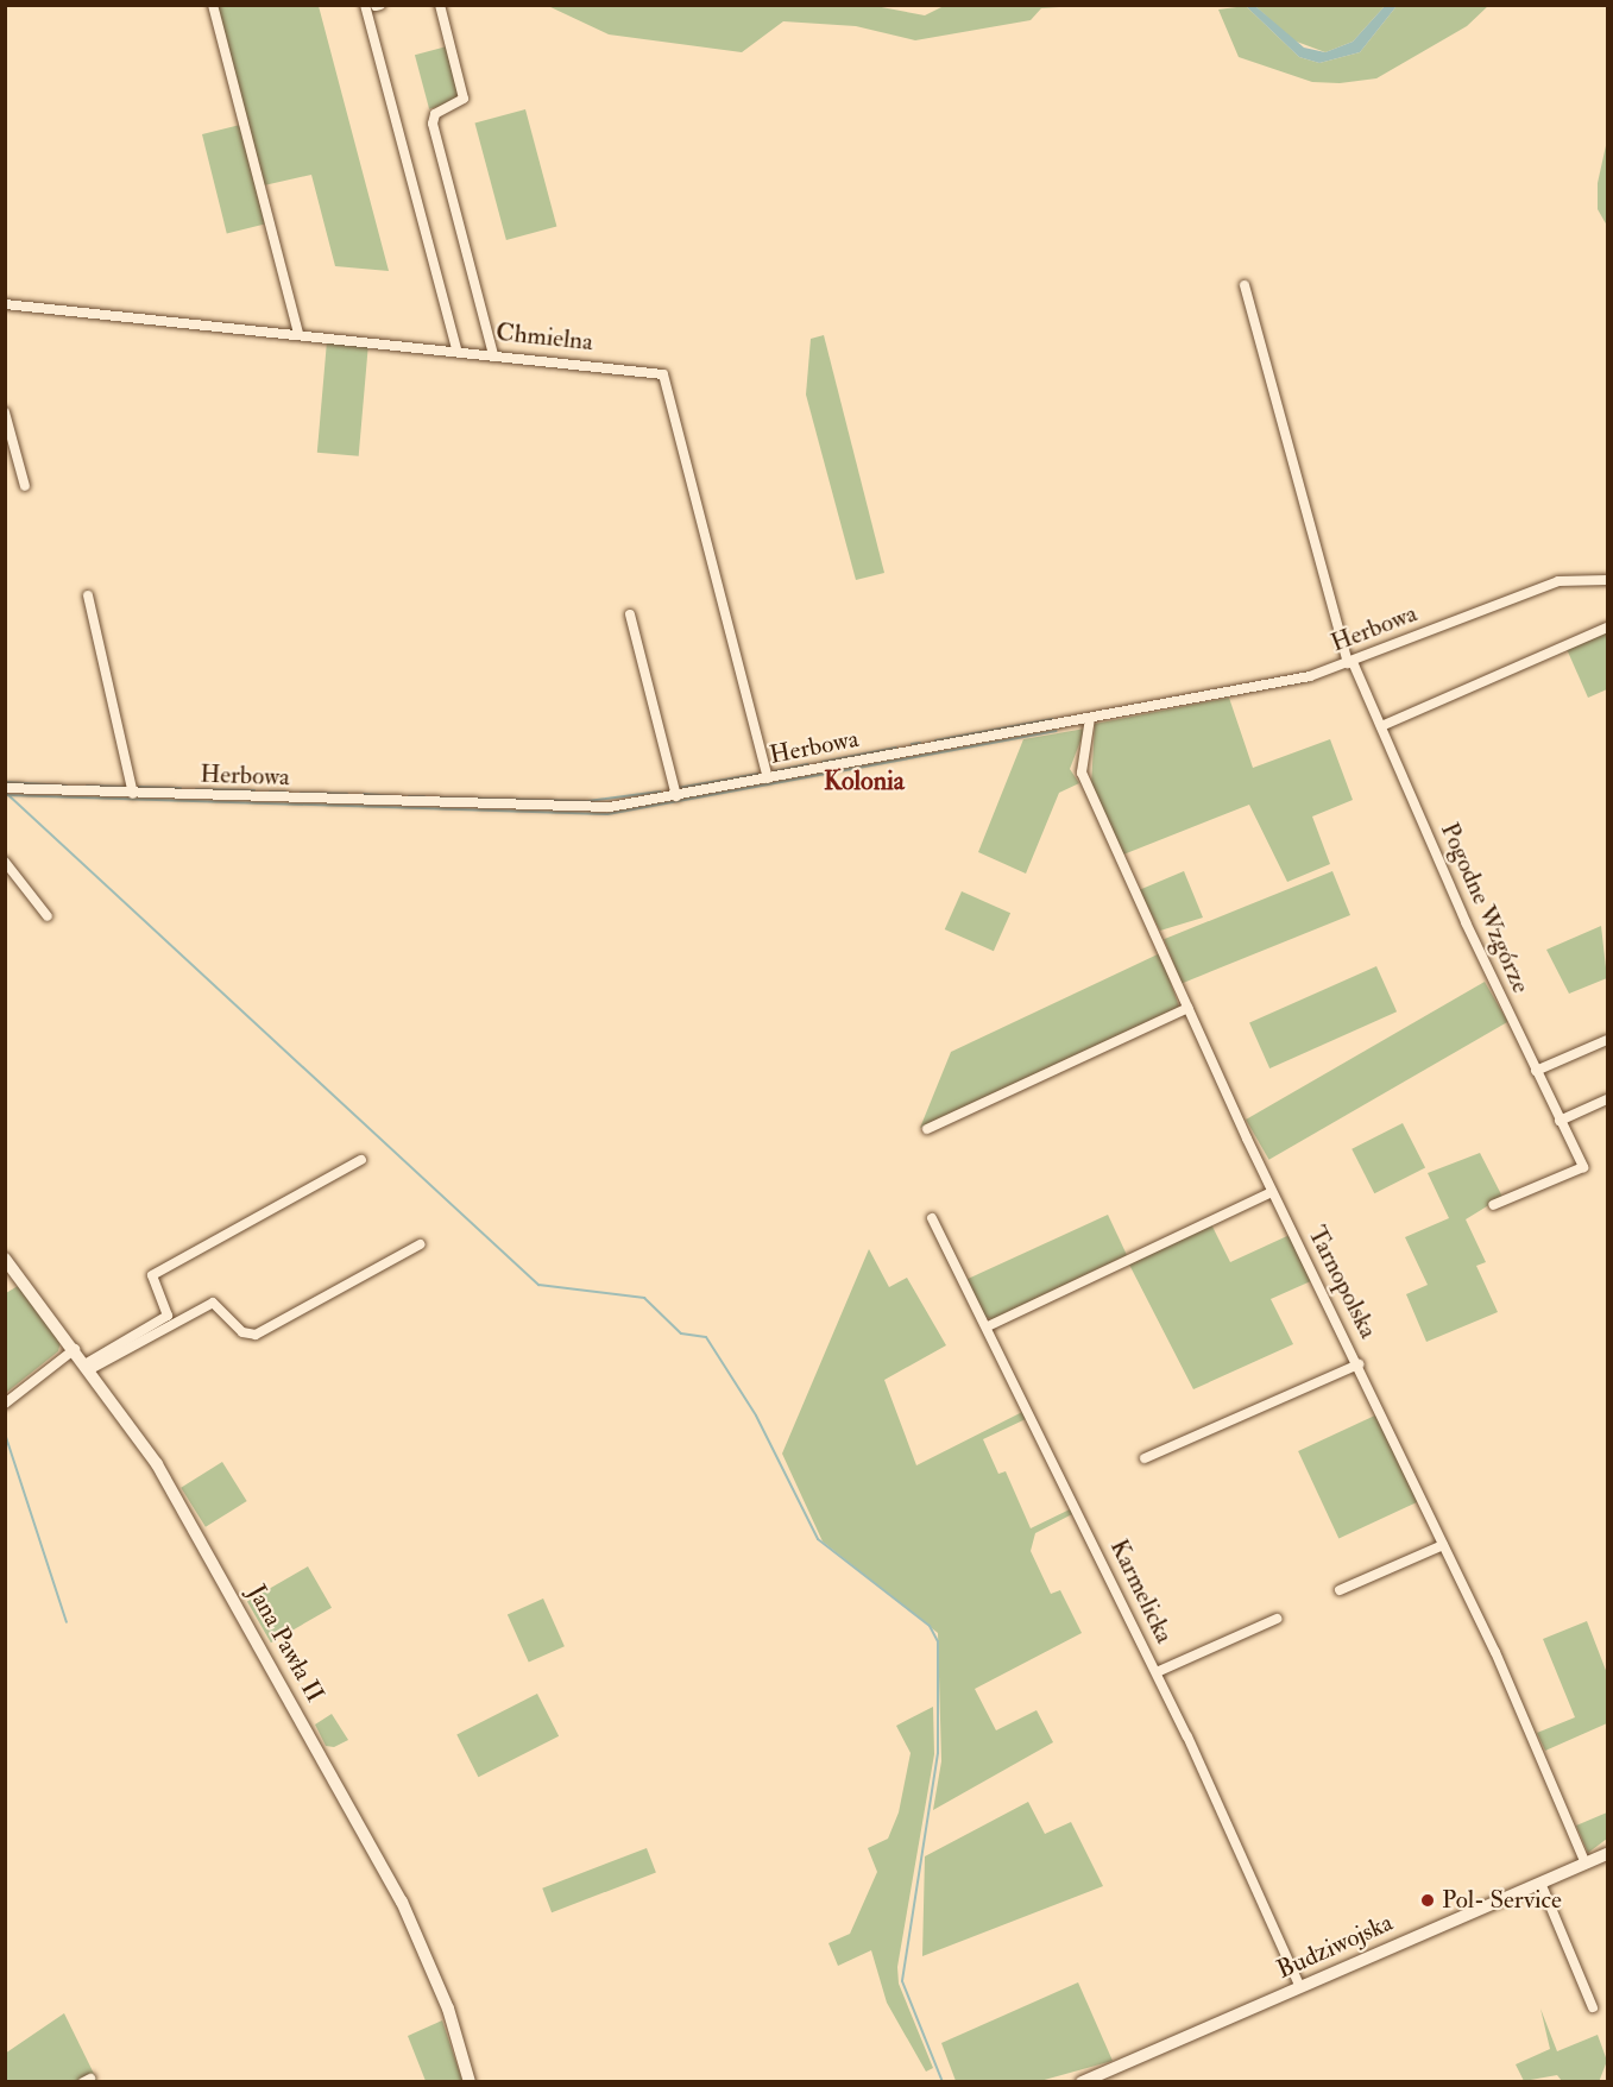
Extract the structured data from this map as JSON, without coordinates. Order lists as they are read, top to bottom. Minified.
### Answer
{"streets":{"street":["Chmielna","Herbowa","Pogodne Wzgórze","Tarnopolska","Karmelicka","Jana Pawła II","Budziwojska"]},"crossings":[["Chmielna","Herbowa"],["Herbowa","Pogodne Wzgórze"],["Herbowa","Tarnopolska"],["Tarnopolska","Budziwojska"],["Karmelicka","Budziwojska"]],"districts":["Kolonia"],"places":["Pol- Service"]}
